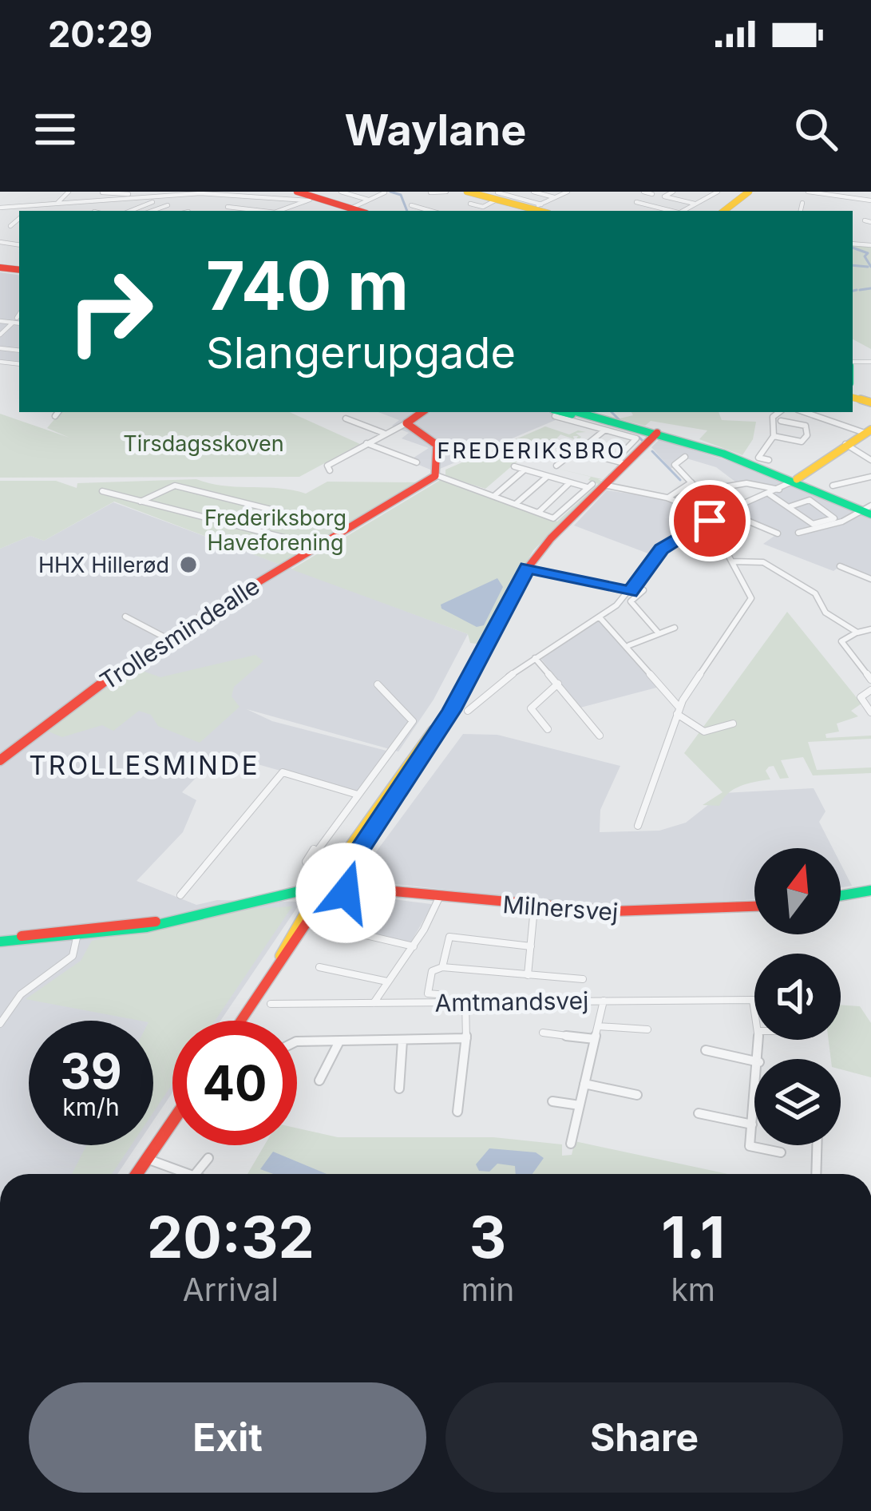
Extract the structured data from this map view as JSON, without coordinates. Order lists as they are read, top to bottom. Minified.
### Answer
{"streets":{"street":["Trollesmindealle","Milnersvej","Amtmandsvej"]},"districts":["FREDERIKSBRO","TROLLESMINDE"],"parks":["Tirsdagsskoven","Frederiksborg Haveforening"],"places":["HHX Hillerød"],"north":"top","page":{"status":"20:29","header":"Waylane","turn":["740 m","Slangerupgade"],"speed":"39 km/h","limit":"40","eta":["20:32","Arrival","3","min","1.1","km"],"buttons":["Exit","Share"]}}
